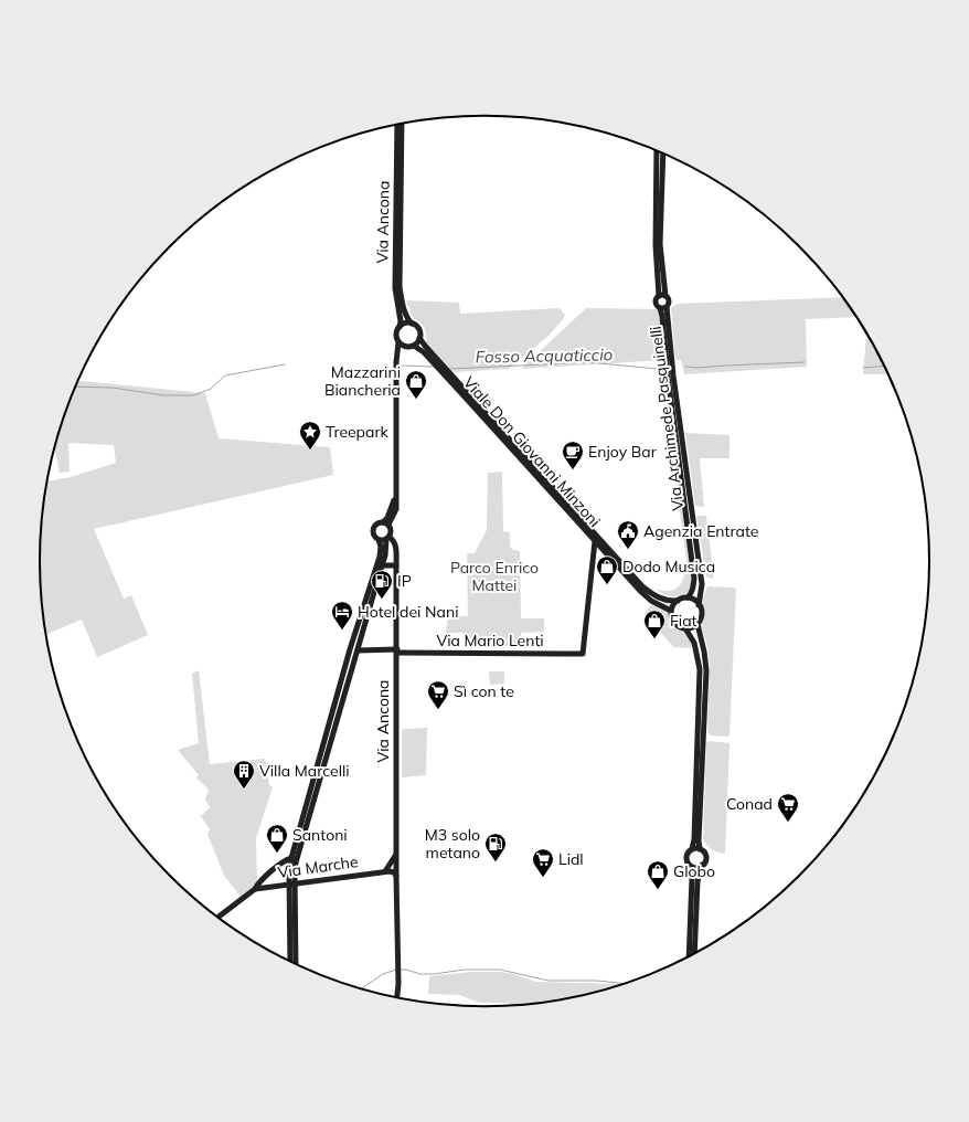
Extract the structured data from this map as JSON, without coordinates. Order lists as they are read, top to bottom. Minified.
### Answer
{"streets":{"main road":["Via Ancona","Via Archimede Pasquinelli","Viale Don Giovanni Minzoni","Via Mario Lenti","Via Marche"]},"crossings":[["Via Ancona","Viale Don Giovanni Minzoni"],["Via Ancona","Via Mario Lenti"],["Via Ancona","Via Marche"],["Via Archimede Pasquinelli","Viale Don Giovanni Minzoni"],["Viale Don Giovanni Minzoni","Via Mario Lenti"]],"water":["Fosso Acquaticcio"],"parks":["Parco Enrico Mattei"],"places":{"shop":["Mazzarini Biancheria","Dodo Musica","Fiat","Santoni","Globo"],"place":["Treepark"],"cafe":["Enjoy Bar"],"public building":["Agenzia Entrate"],"fuel station":["IP","M3 solo metano"],"hotel":["Hotel dei Nani"],"supermarket":["Sì con te","Conad","Lidl"],"building":["Villa Marcelli"]}}
